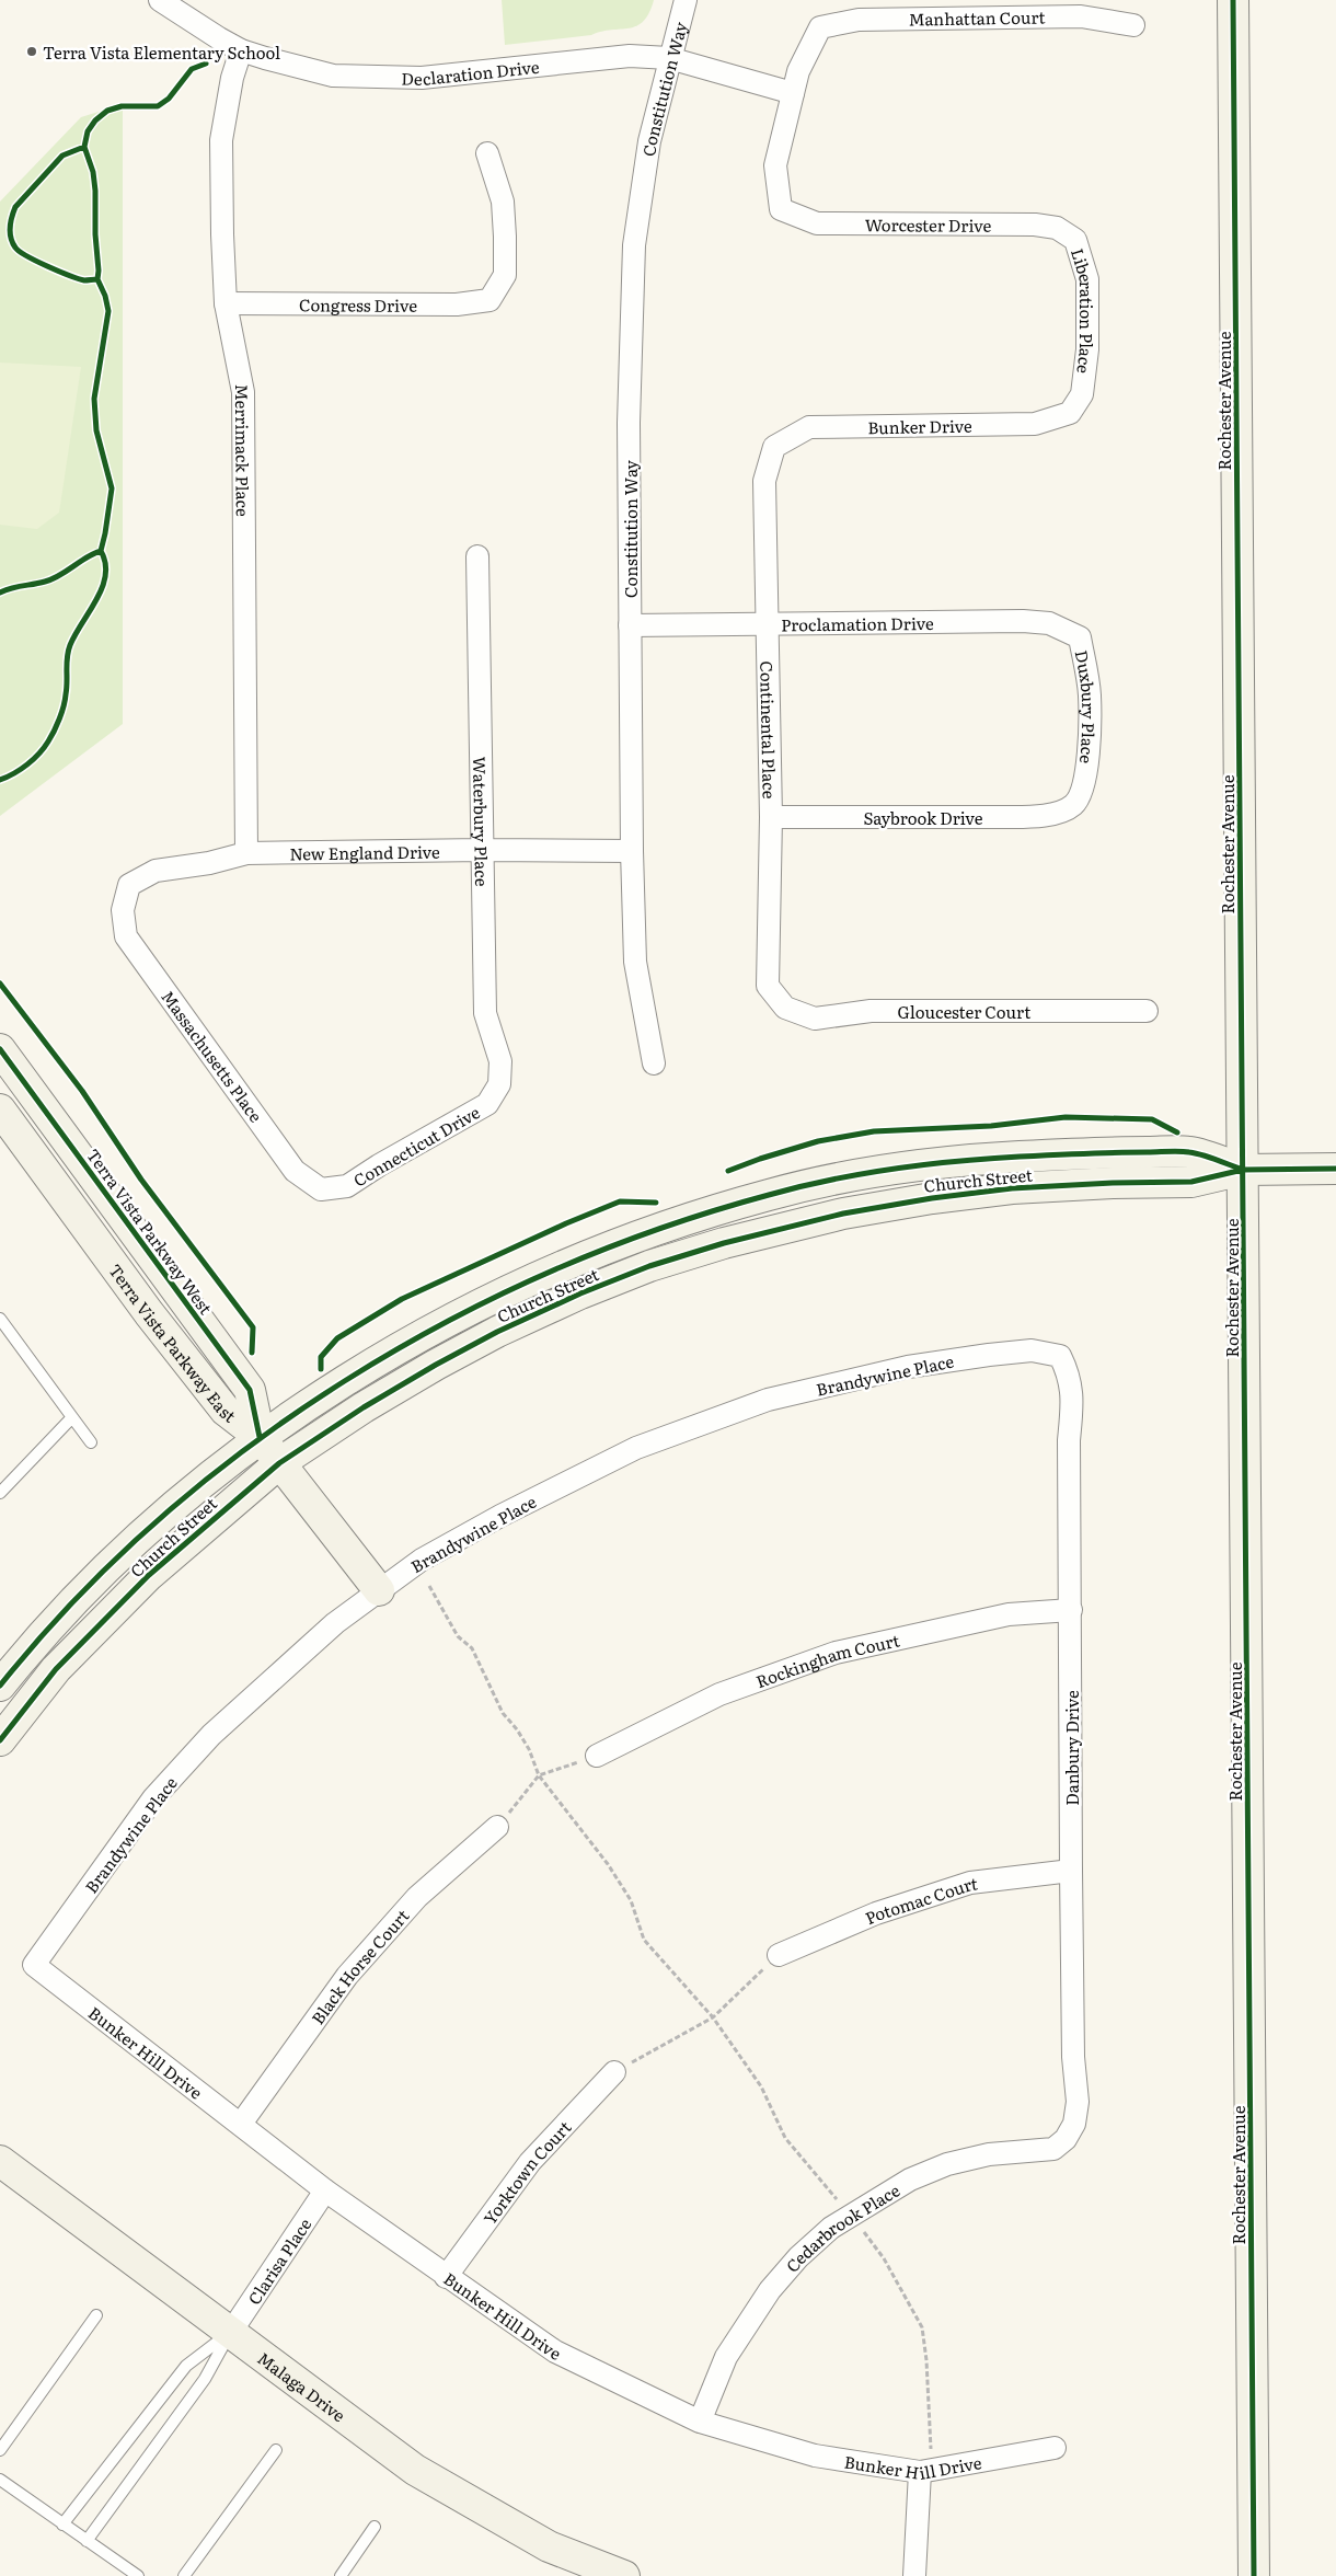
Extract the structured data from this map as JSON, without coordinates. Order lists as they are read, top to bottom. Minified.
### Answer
{"streets":{"main road":["Rochester Avenue","Church Street","Terra Vista Parkway West","Terra Vista Parkway East","Malaga Drive"],"street":["Manhattan Court","Declaration Drive","Constitution Way","Worcester Drive","Congress Drive","Liberation Place","Bunker Drive","Merrimack Place","Proclamation Drive","Duxbury Place","Continental Place","Saybrook Drive","Waterbury Place","New England Drive","Gloucester Court","Massachusetts Place","Connecticut Drive","Brandywine Place","Rockingham Court","Danbury Drive","Potomac Court","Black Horse Court","Bunker Hill Drive","Yorktown Court","Cedarbrook Place","Clarisa Place"]},"crossings":[["Manhattan Court","Declaration Drive"],["Manhattan Court","Worcester Drive"],["Declaration Drive","Constitution Way"],["Declaration Drive","Worcester Drive"],["Declaration Drive","Merrimack Place"],["Constitution Way","Proclamation Drive"],["Constitution Way","New England Drive"],["Worcester Drive","Liberation Place"],["Congress Drive","Merrimack Place"],["Liberation Place","Bunker Drive"],["Rochester Avenue","Church Street"],["Bunker Drive","Continental Place"],["Merrimack Place","New England Drive"],["Proclamation Drive","Duxbury Place"],["Proclamation Drive","Continental Place"],["Duxbury Place","Saybrook Drive"],["Continental Place","Saybrook Drive"],["Continental Place","Gloucester Court"],["Waterbury Place","New England Drive"],["Waterbury Place","Connecticut Drive"],["New England Drive","Massachusetts Place"],["Massachusetts Place","Connecticut Drive"],["Church Street","Terra Vista Parkway West"],["Church Street","Terra Vista Parkway East"],["Terra Vista Parkway West","Terra Vista Parkway East"],["Terra Vista Parkway East","Brandywine Place"],["Brandywine Place","Danbury Drive"],["Brandywine Place","Bunker Hill Drive"],["Rockingham Court","Danbury Drive"],["Danbury Drive","Potomac Court"],["Danbury Drive","Cedarbrook Place"],["Black Horse Court","Bunker Hill Drive"],["Bunker Hill Drive","Yorktown Court"],["Bunker Hill Drive","Cedarbrook Place"],["Bunker Hill Drive","Clarisa Place"],["Clarisa Place","Malaga Drive"]],"places":["Terra Vista Elementary School"]}
